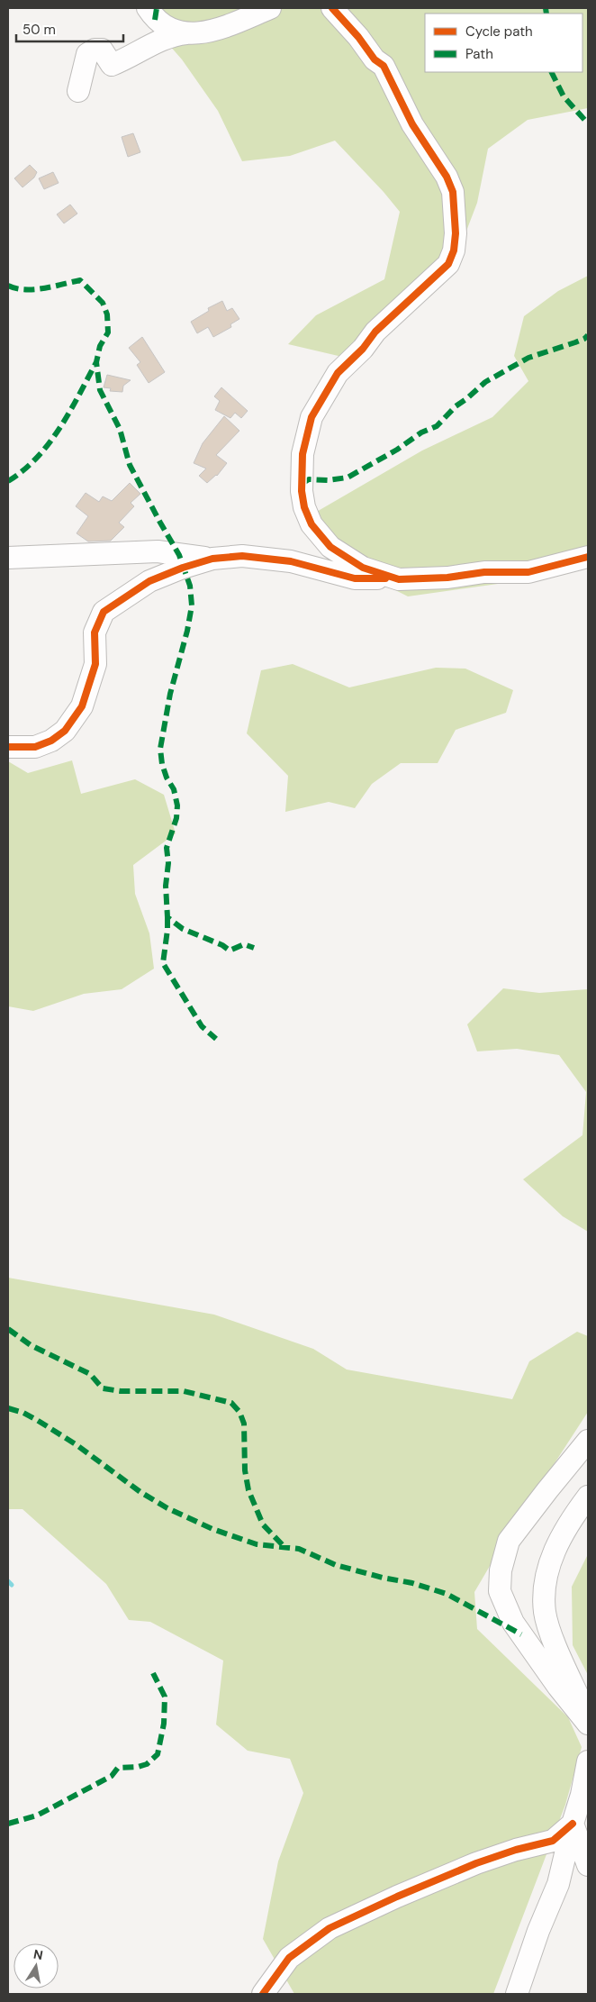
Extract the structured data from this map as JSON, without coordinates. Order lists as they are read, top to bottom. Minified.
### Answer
{"legend":["Cycle path","Path"],"scale_bar":"50 m","north":"top"}
